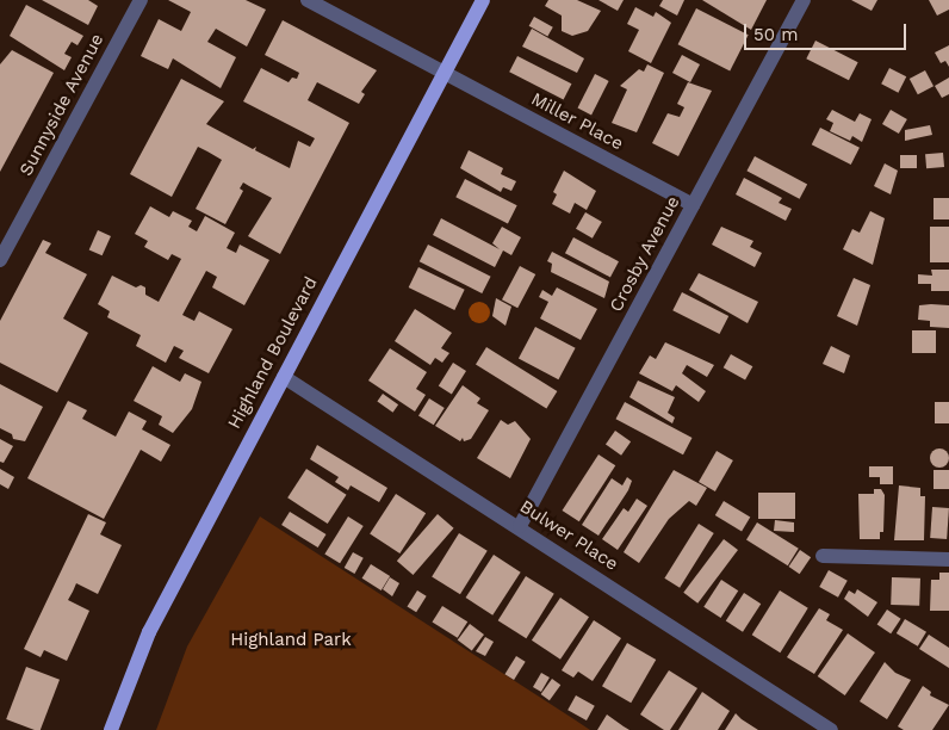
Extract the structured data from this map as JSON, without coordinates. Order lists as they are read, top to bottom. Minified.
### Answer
{"streets":{"main road":["Highland Boulevard"],"street":["Sunnyside Avenue","Miller Place","Crosby Avenue","Bulwer Place"]},"crossings":[["Miller Place","Crosby Avenue"],["Miller Place","Highland Boulevard"],["Crosby Avenue","Bulwer Place"],["Highland Boulevard","Bulwer Place"]],"parks":["Highland Park"],"scale_bar":"50 m"}
